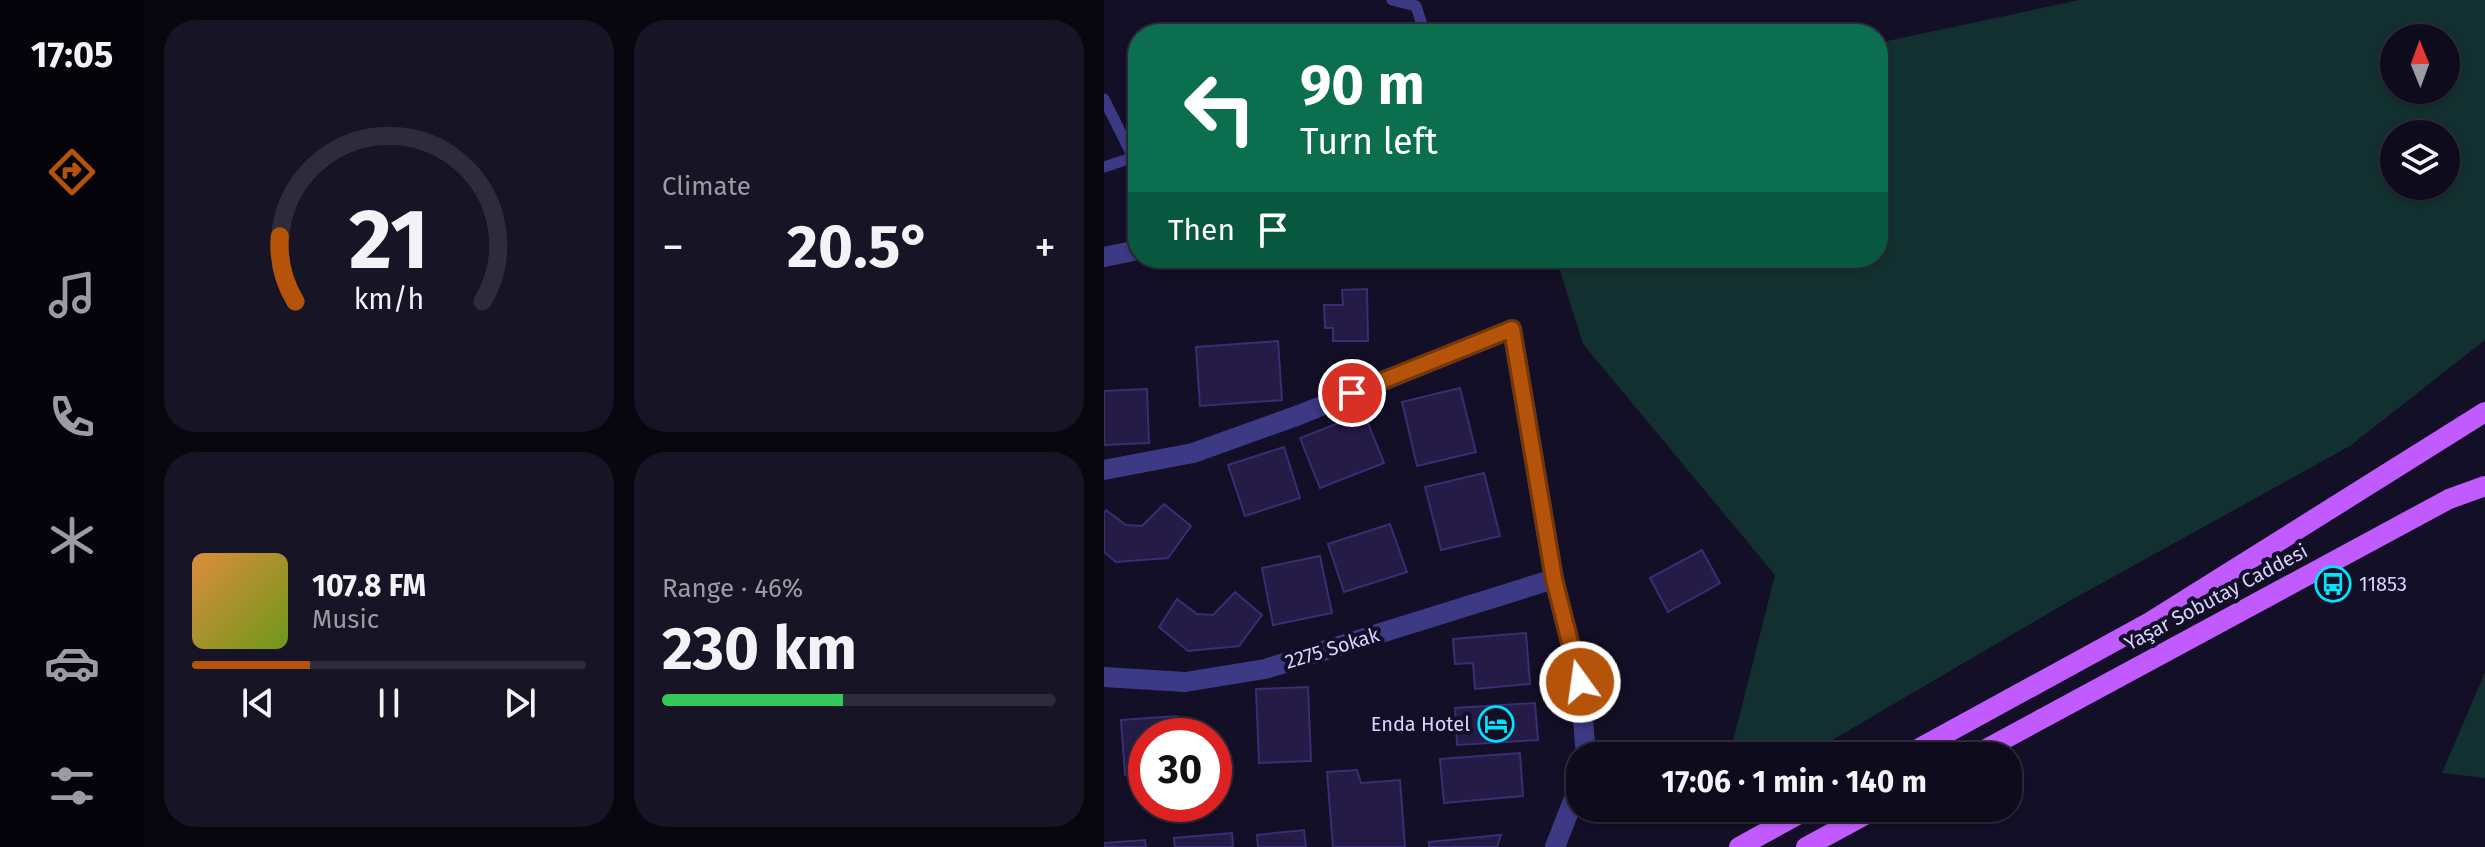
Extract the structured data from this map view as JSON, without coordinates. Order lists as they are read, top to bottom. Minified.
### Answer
{"streets":{"main road":["Yaşar Sobutay Caddesi"],"street":["2275 Sokak"]},"places":{"bus stop":["11853"],"hotel":["Enda Hotel"]},"north":"top","page":{"tabs":"17:05","tile":["Climate",["Range · 46%","230 km"]],"turn":["90 m","Turn left"],"then":"Then","heat":["−","20.5°","+"],"song":["107.8 FM","Music"],"limit":"30","trip":"17:06 · 1 min · 140 m","gauge":["21","km/h"]}}
